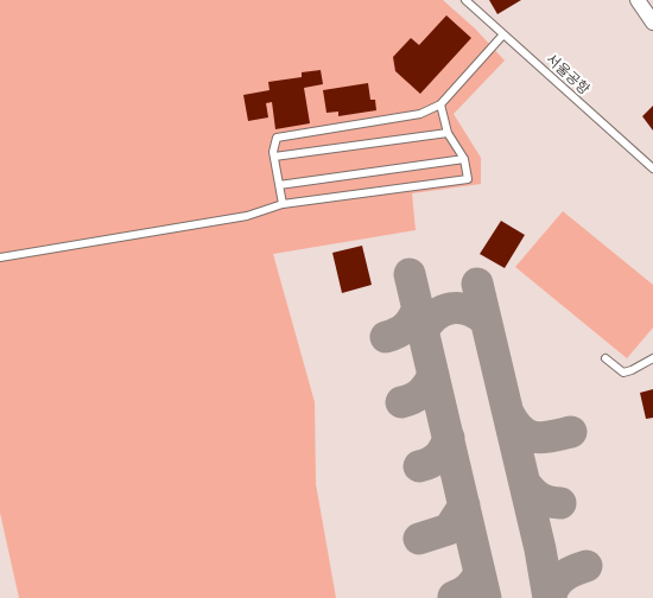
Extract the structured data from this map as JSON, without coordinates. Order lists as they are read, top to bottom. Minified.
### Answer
{"streets":{"lane":["서울공항"]}}
